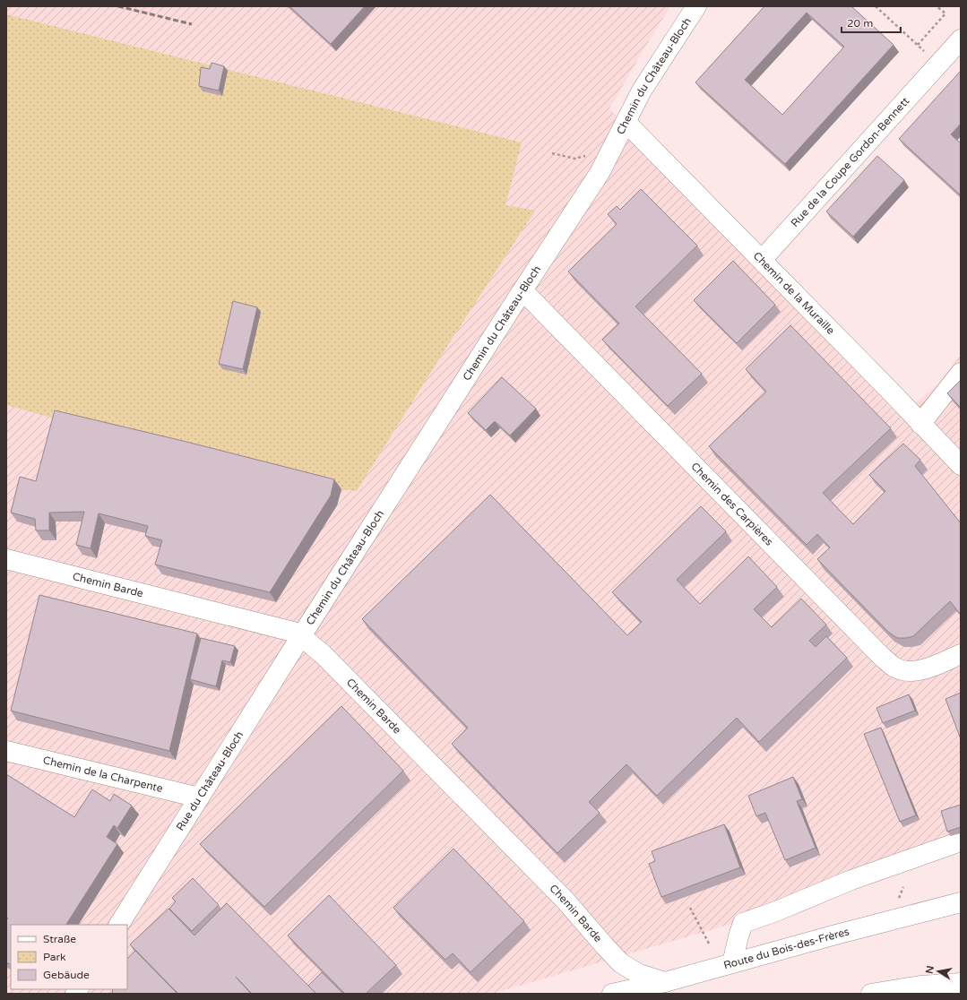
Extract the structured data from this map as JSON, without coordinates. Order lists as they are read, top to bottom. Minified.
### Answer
{"streets":{"street":["Chemin du Château-Bloch","Rue de la Coupe Gordon-Bennett","Chemin de la Muraille","Chemin des Carpières","Chemin Barde","Chemin de la Charpente","Rue du Château-Bloch","Route du Bois-des-Frères"]},"crossings":[["Chemin du Château-Bloch","Chemin de la Muraille"],["Chemin du Château-Bloch","Chemin des Carpières"],["Chemin du Château-Bloch","Chemin Barde"],["Chemin du Château-Bloch","Rue du Château-Bloch"],["Rue de la Coupe Gordon-Bennett","Chemin de la Muraille"],["Chemin Barde","Rue du Château-Bloch"],["Chemin Barde","Route du Bois-des-Frères"],["Chemin de la Charpente","Rue du Château-Bloch"]],"legend":["Straße","Park","Gebäude"],"scale_bar":"20 m","north":"left"}
